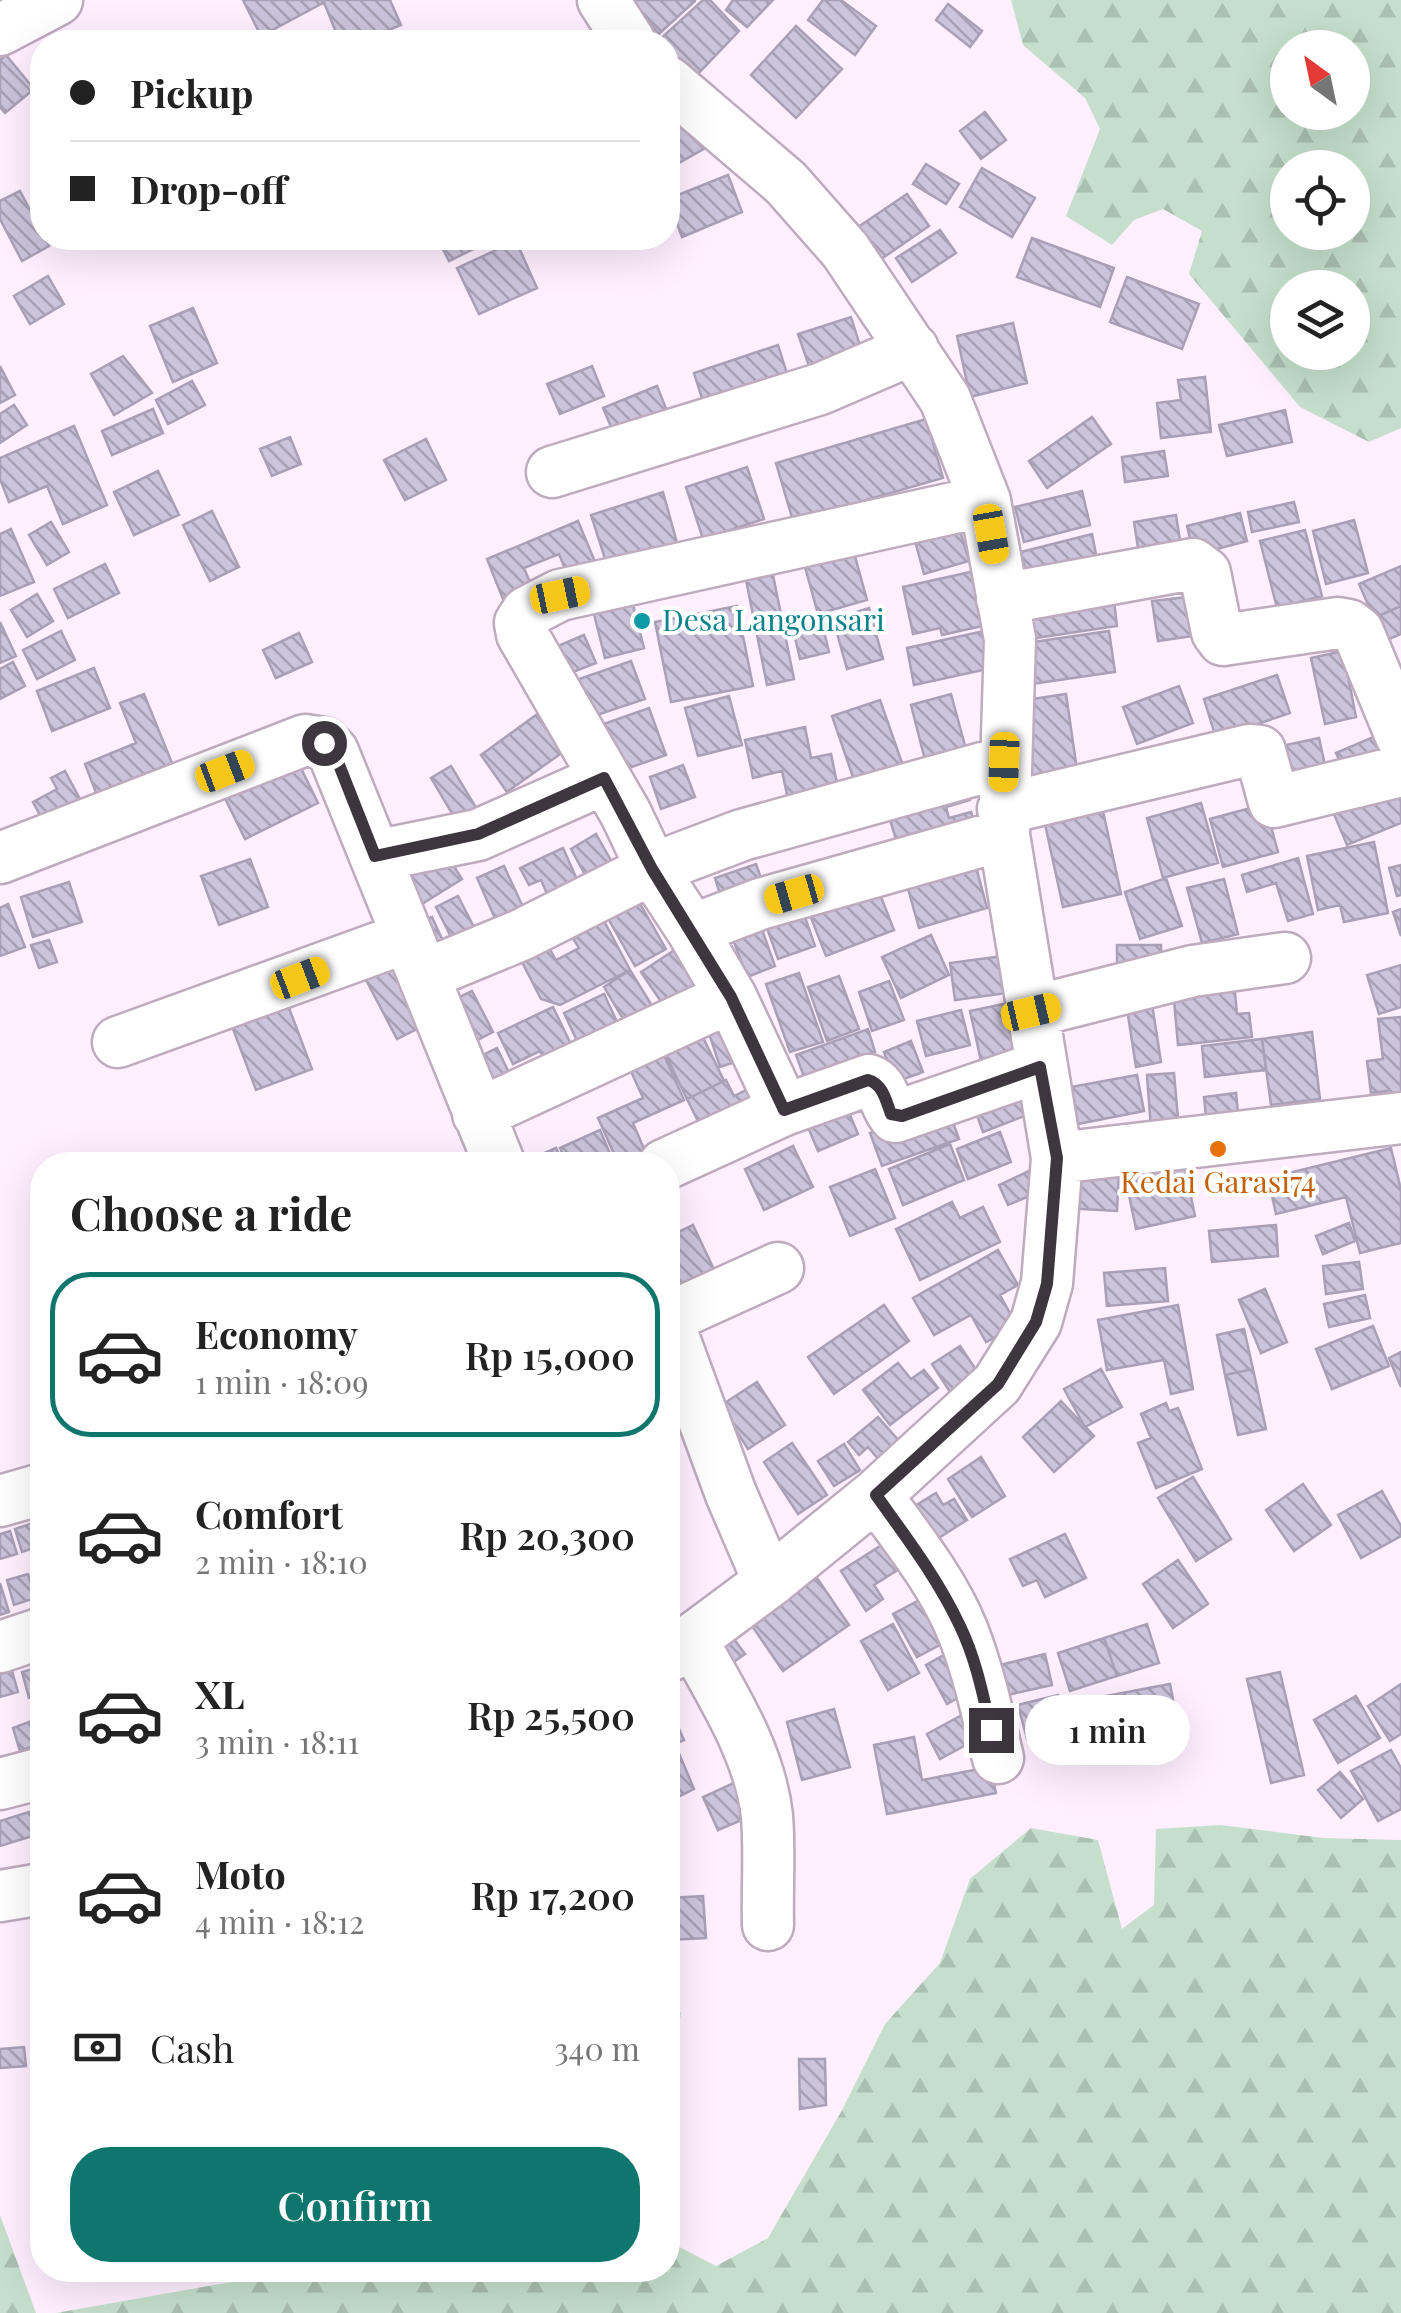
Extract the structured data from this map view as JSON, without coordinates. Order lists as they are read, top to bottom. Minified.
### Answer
{"places":["Desa Langonsari","Kedai Garasi74"],"north":"top left","page":{"banner":["Pickup","Drop-off"],"heading":"Choose a ride","list":[{"name":"Economy","note":"1 min · 18:09","value":"Rp 15,000"},{"name":"Comfort","note":"2 min · 18:10","value":"Rp 20,300"},{"name":"XL","note":"3 min · 18:11","value":"Rp 25,500"},{"name":"Moto","note":"4 min · 18:12","value":"Rp 17,200"}],"bubble":"1 min","pay":["Cash","340 m"],"buttons":"Confirm"}}
